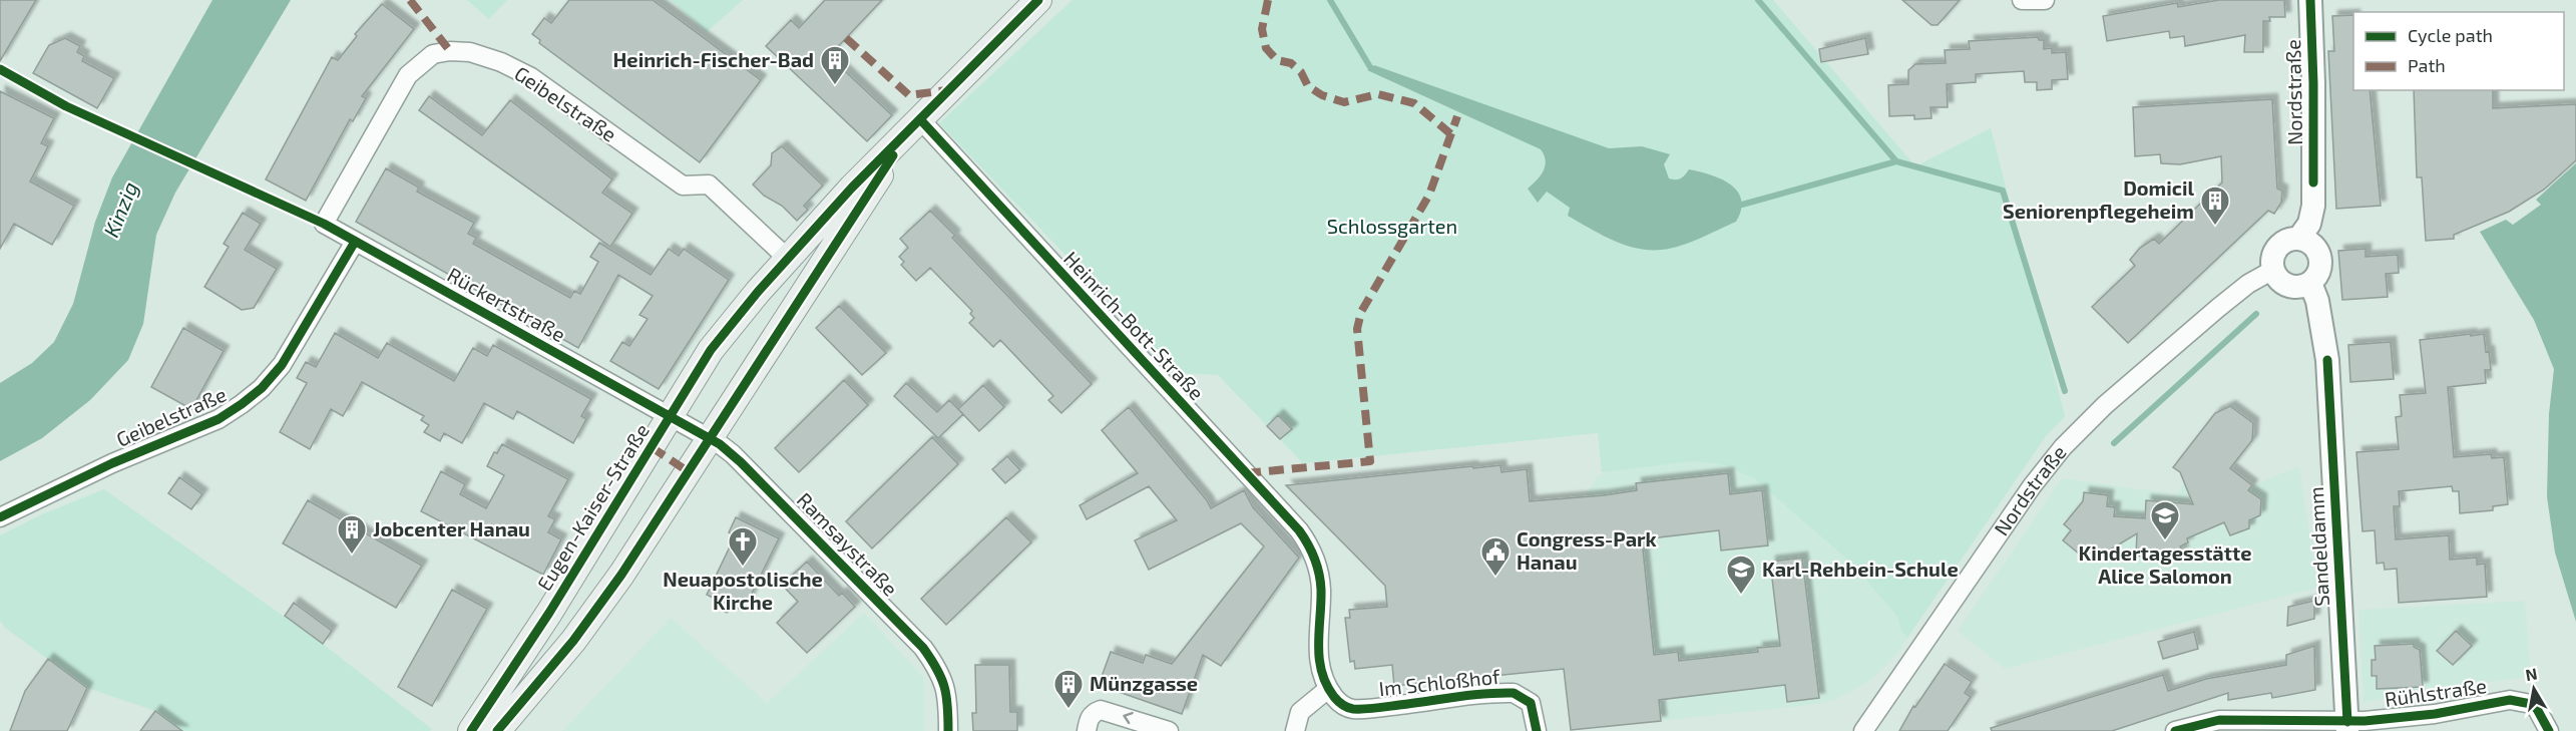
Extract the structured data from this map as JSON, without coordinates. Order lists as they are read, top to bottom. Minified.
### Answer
{"streets":{"main road":["Eugen-Kaiser-Straße"],"street":["Nordstraße","Geibelstraße","Rückertstraße","Heinrich-Bott-Straße","Ramsaystraße","Sandeldamm","Im Schloßhof","Rühlstraße"]},"crossings":[["Nordstraße","Sandeldamm"],["Geibelstraße","Rückertstraße"],["Geibelstraße","Eugen-Kaiser-Straße"],["Rückertstraße","Eugen-Kaiser-Straße"],["Rückertstraße","Ramsaystraße"],["Heinrich-Bott-Straße","Eugen-Kaiser-Straße"],["Heinrich-Bott-Straße","Im Schloßhof"],["Eugen-Kaiser-Straße","Ramsaystraße"],["Sandeldamm","Rühlstraße"]],"water":["Kinzig"],"parks":["Schlossgarten"],"places":{"building":["Heinrich-Fischer-Bad","Domicil Seniorenpflegeheim","Jobcenter Hanau","Münzgasse"],"school or university":["Kindertagesstätte Alice Salomon","Karl-Rehbein-Schule"],"church":["Neuapostolische Kirche"],"public building":["Congress-Park Hanau"]},"legend":["Cycle path","Path"],"north":"top"}
